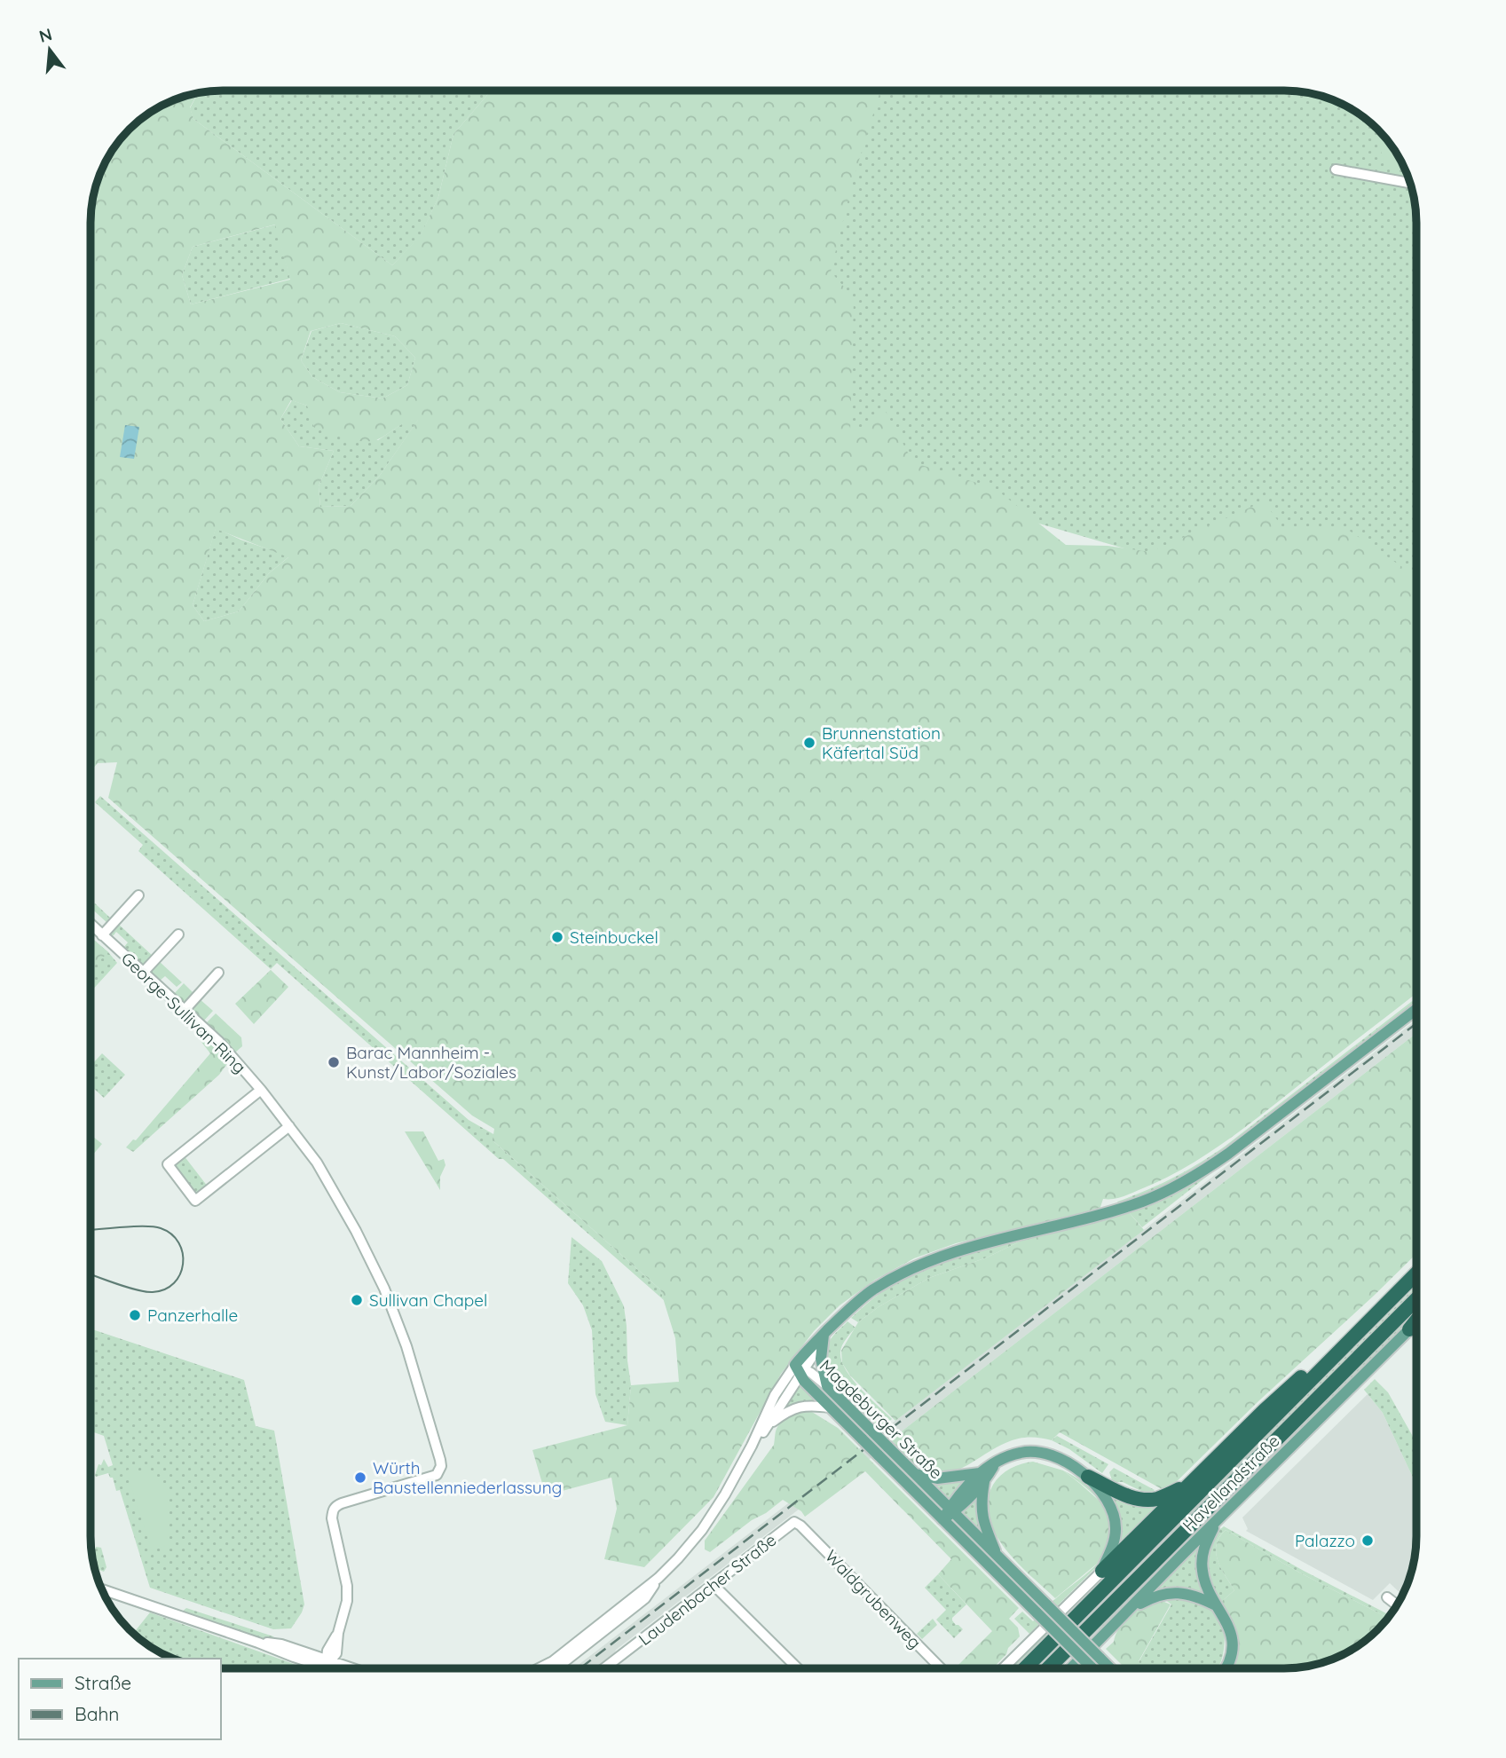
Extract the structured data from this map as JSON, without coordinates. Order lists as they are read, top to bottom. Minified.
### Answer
{"streets":{"main road":["Magdeburger Straße","Havellandstraße"],"street":["George-Sullivan-Ring","Laudenbacher Straße","Waldgrubenweg"]},"crossings":[["Laudenbacher Straße","Waldgrubenweg"]],"places":["Brunnenstation Käfertal Süd","Steinbuckel","Barac Mannheim - Kunst/Labor/Soziales","Sullivan Chapel","Panzerhalle","Würth Baustellenniederlassung","Palazzo"],"legend":["Straße","Bahn"],"north":"top"}
